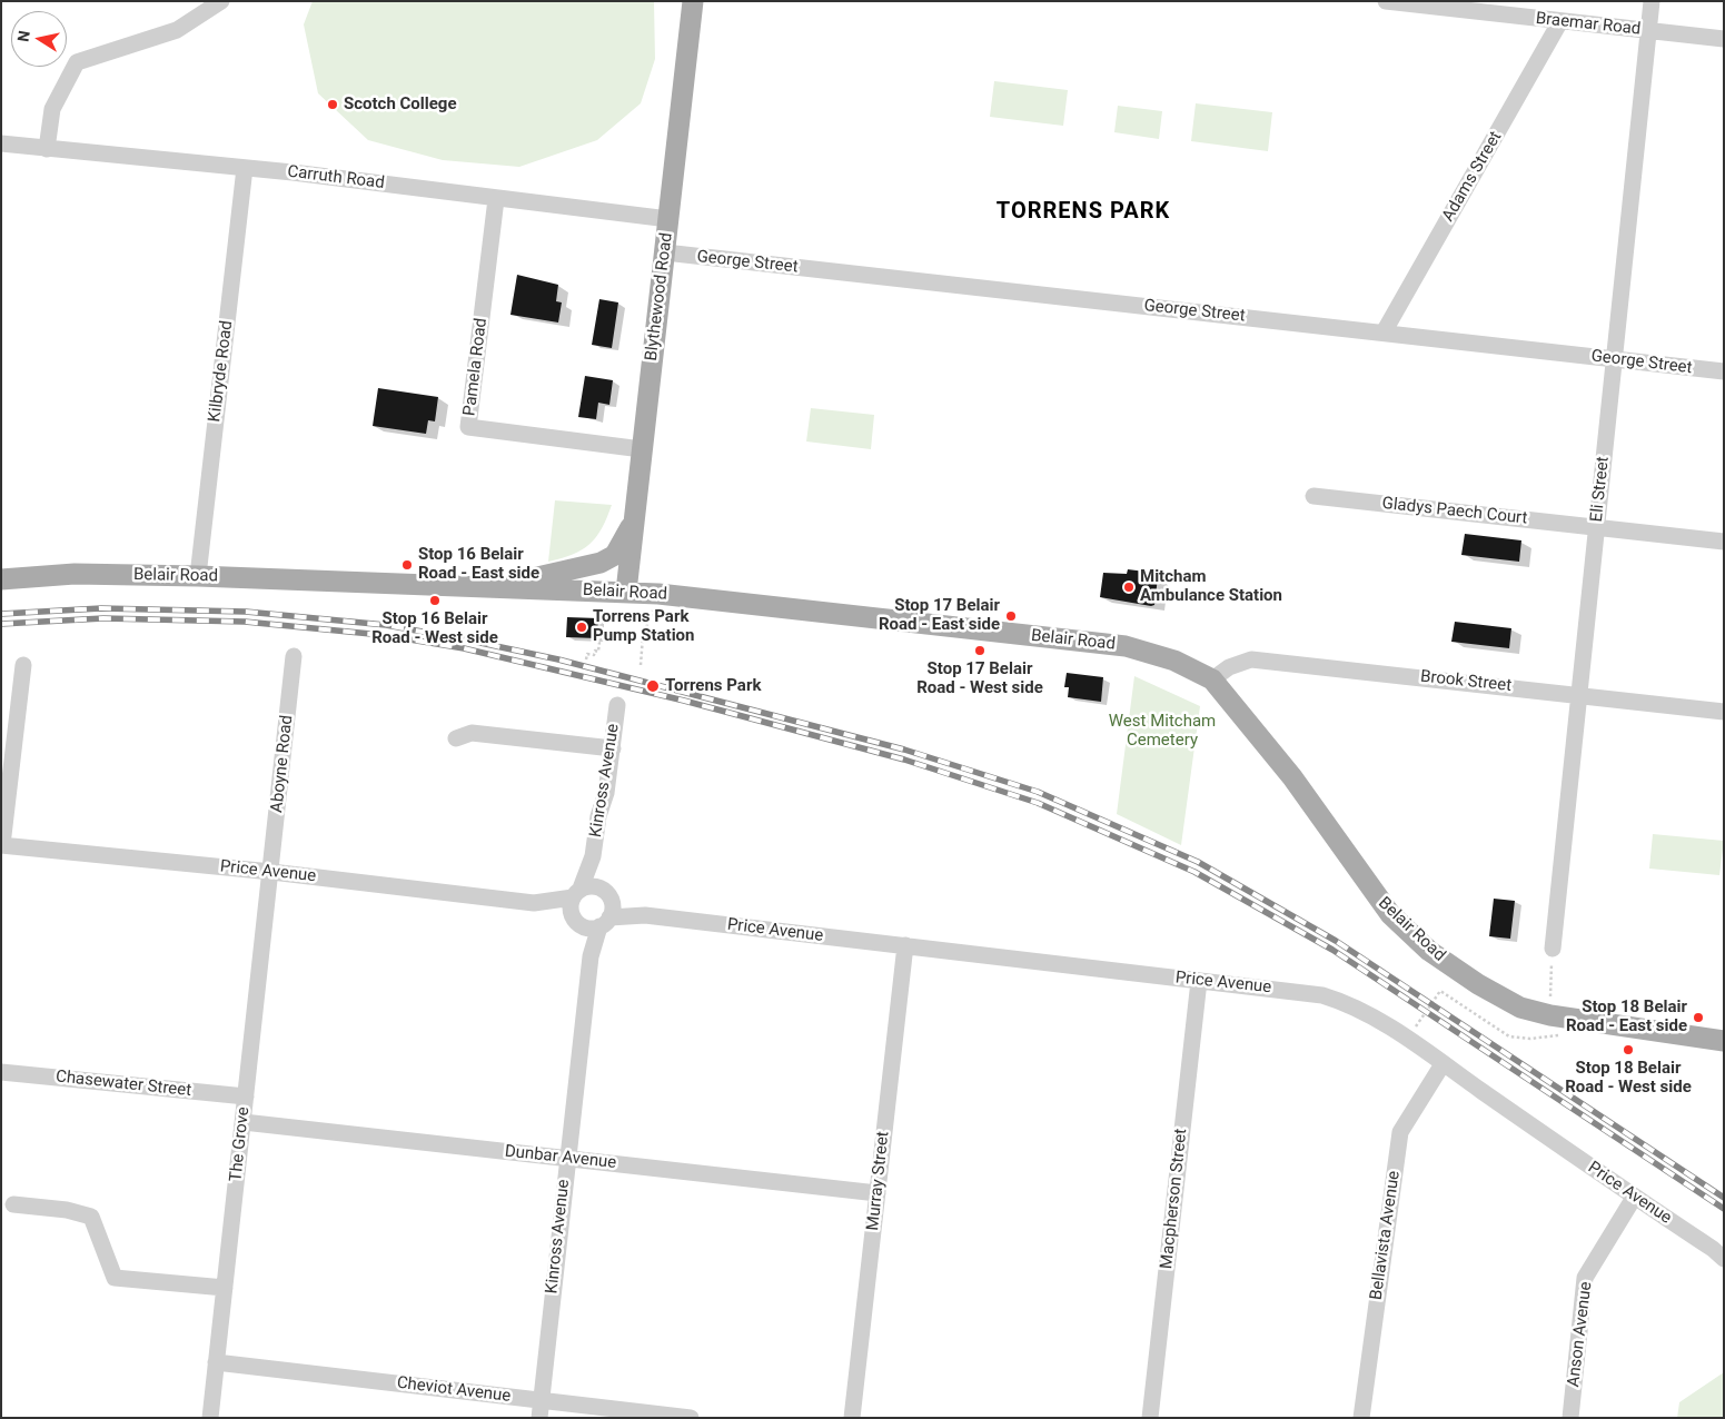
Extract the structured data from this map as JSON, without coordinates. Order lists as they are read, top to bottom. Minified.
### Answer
{"streets":{"main road":["Blythewood Road","Belair Road"],"street":["Braemar Road","Adams Street","Carruth Road","George Street","Pamela Road","Kilbryde Road","Eli Street","Gladys Paech Court","Brook Street","Aboyne Road","Kinross Avenue","Price Avenue","Chasewater Street","The Grove","Dunbar Avenue","Murray Street","Macpherson Street","Bellavista Avenue","Anson Avenue","Cheviot Avenue"]},"crossings":[["Braemar Road","Adams Street"],["Braemar Road","Eli Street"],["Adams Street","George Street"],["Carruth Road","Blythewood Road"],["Carruth Road","Pamela Road"],["Carruth Road","Kilbryde Road"],["George Street","Blythewood Road"],["George Street","Eli Street"],["Blythewood Road","Pamela Road"],["Blythewood Road","Belair Road"],["Kilbryde Road","Belair Road"],["Eli Street","Gladys Paech Court"],["Eli Street","Brook Street"],["Belair Road","Brook Street"],["Aboyne Road","Price Avenue"],["Aboyne Road","The Grove"],["Kinross Avenue","Price Avenue"],["Kinross Avenue","Dunbar Avenue"],["Kinross Avenue","Cheviot Avenue"],["Price Avenue","The Grove"],["Price Avenue","Murray Street"],["Price Avenue","Macpherson Street"],["Price Avenue","Bellavista Avenue"],["Price Avenue","Anson Avenue"],["Chasewater Street","The Grove"],["The Grove","Dunbar Avenue"],["The Grove","Cheviot Avenue"],["Dunbar Avenue","Murray Street"]],"districts":["TORRENS PARK"],"parks":["West Mitcham Cemetery"],"places":["Scotch College","Stop 16 Belair Road - East side","Mitcham Ambulance Station","Stop 16 Belair Road - West side","Stop 17 Belair Road - East side","Torrens Park Pump Station","Stop 17 Belair Road - West side","Torrens Park","Stop 18 Belair Road - East side","Stop 18 Belair Road - West side"],"north":"left"}
